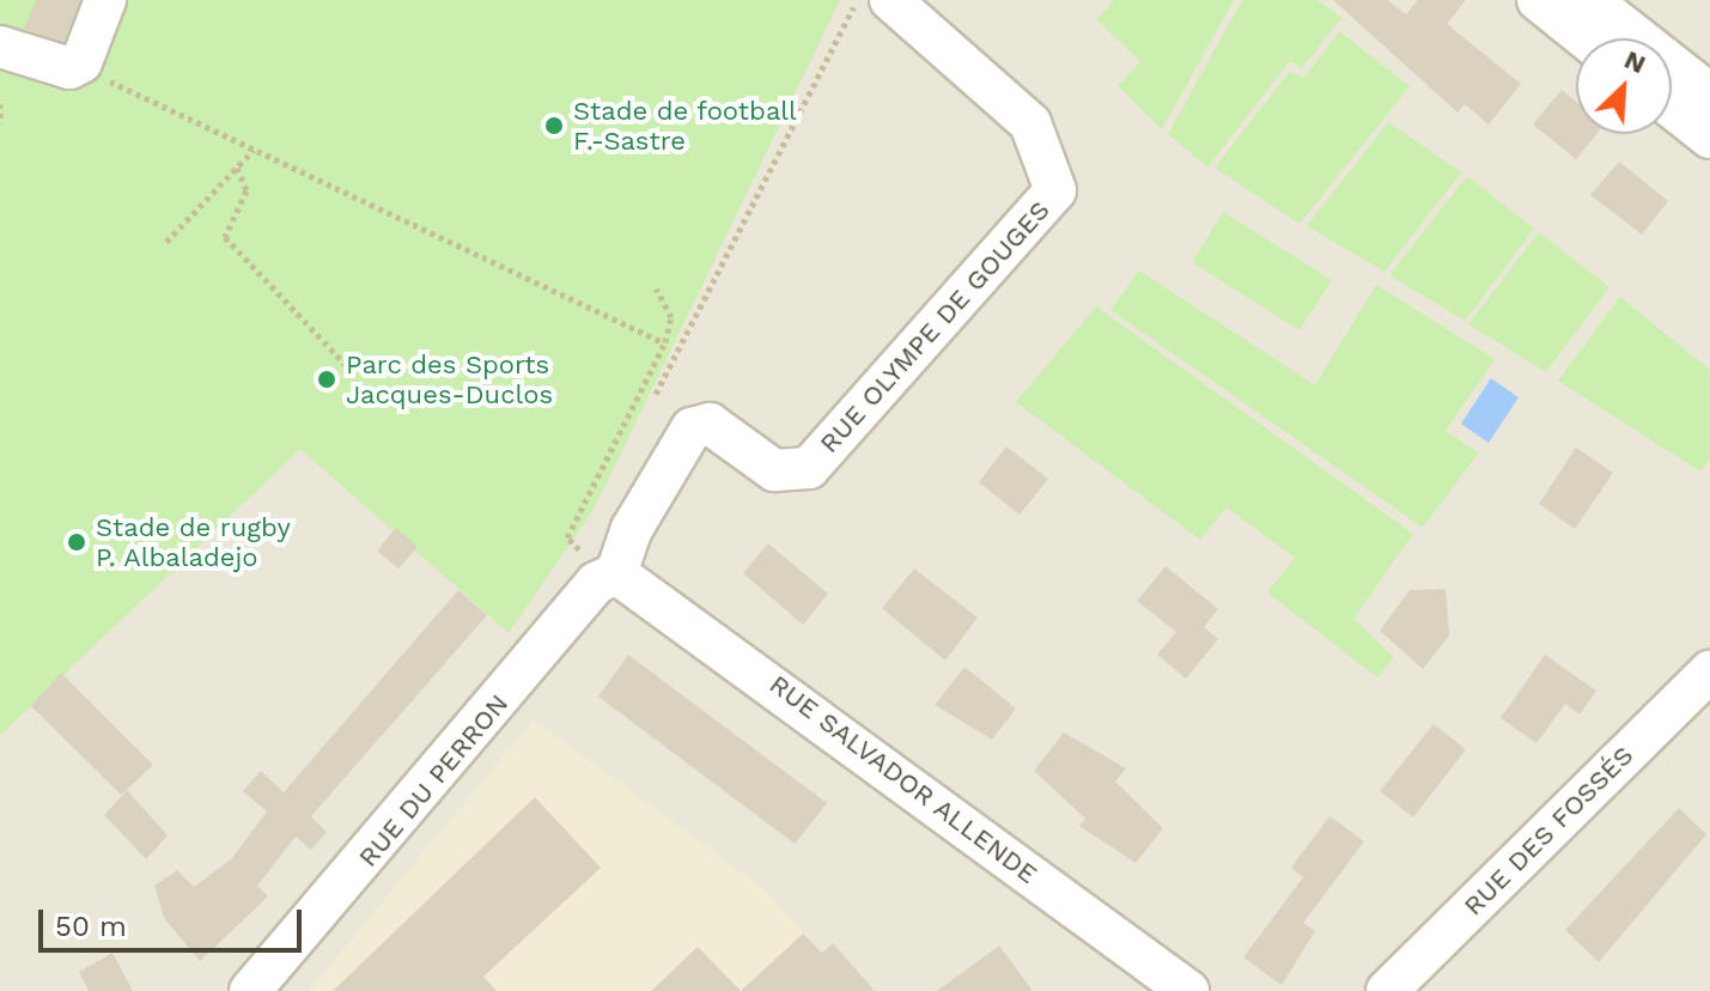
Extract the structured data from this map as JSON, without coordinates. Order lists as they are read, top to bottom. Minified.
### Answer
{"streets":{"street":["RUE OLYMPE DE GOUGES","RUE SALVADOR ALLENDE","RUE DU PERRON","RUE DES FOSSÉS"]},"crossings":[["RUE OLYMPE DE GOUGES","RUE SALVADOR ALLENDE"],["RUE OLYMPE DE GOUGES","RUE DU PERRON"],["RUE SALVADOR ALLENDE","RUE DU PERRON"]],"places":["Stade de football F.-Sastre","Parc des Sports Jacques-Duclos","Stade de rugby P. Albaladejo"],"scale_bar":"50 m","north":"top right"}
